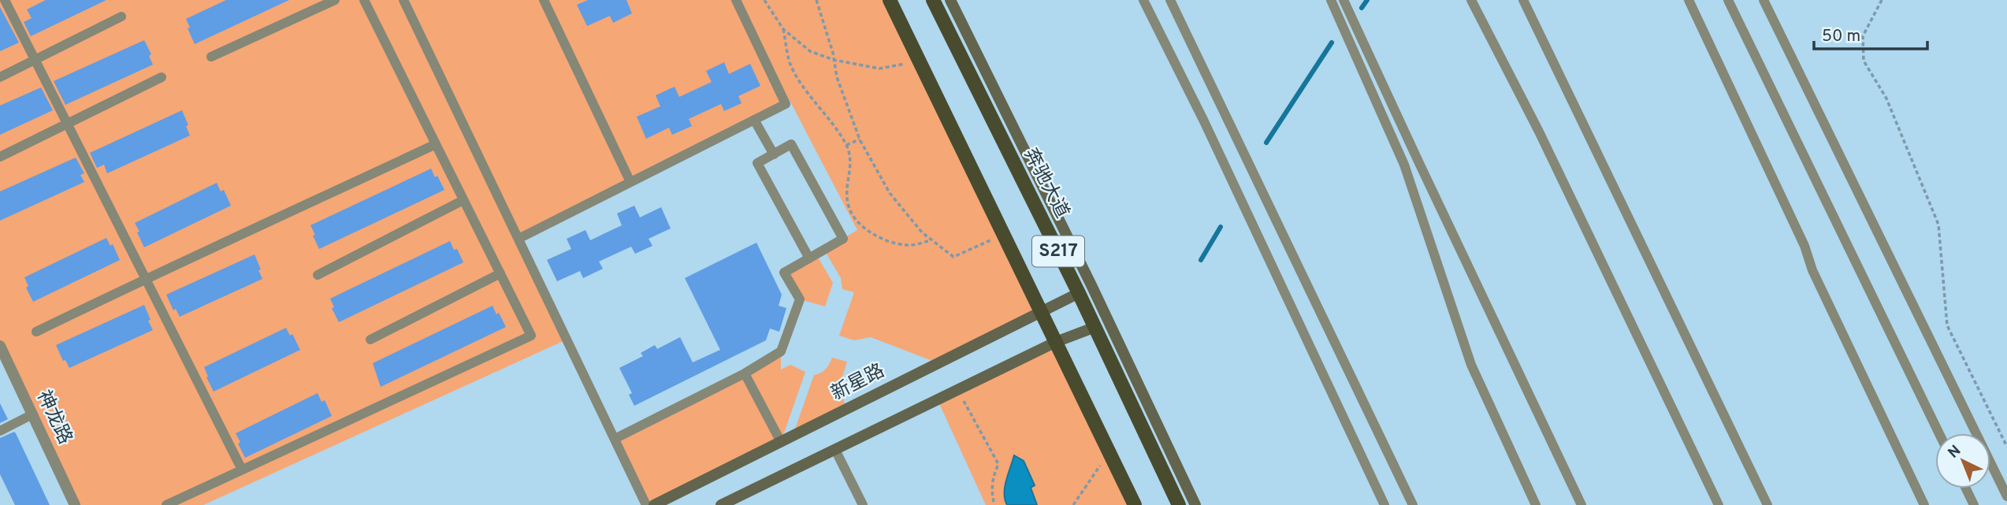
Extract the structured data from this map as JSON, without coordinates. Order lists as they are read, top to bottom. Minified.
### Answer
{"streets":{"main road":["奔驰大道","S217","新星路"],"street":["神龙路"]},"crossings":[["奔驰大道","新星路"],["S217","新星路"]],"scale_bar":"50 m","north":"top left"}
